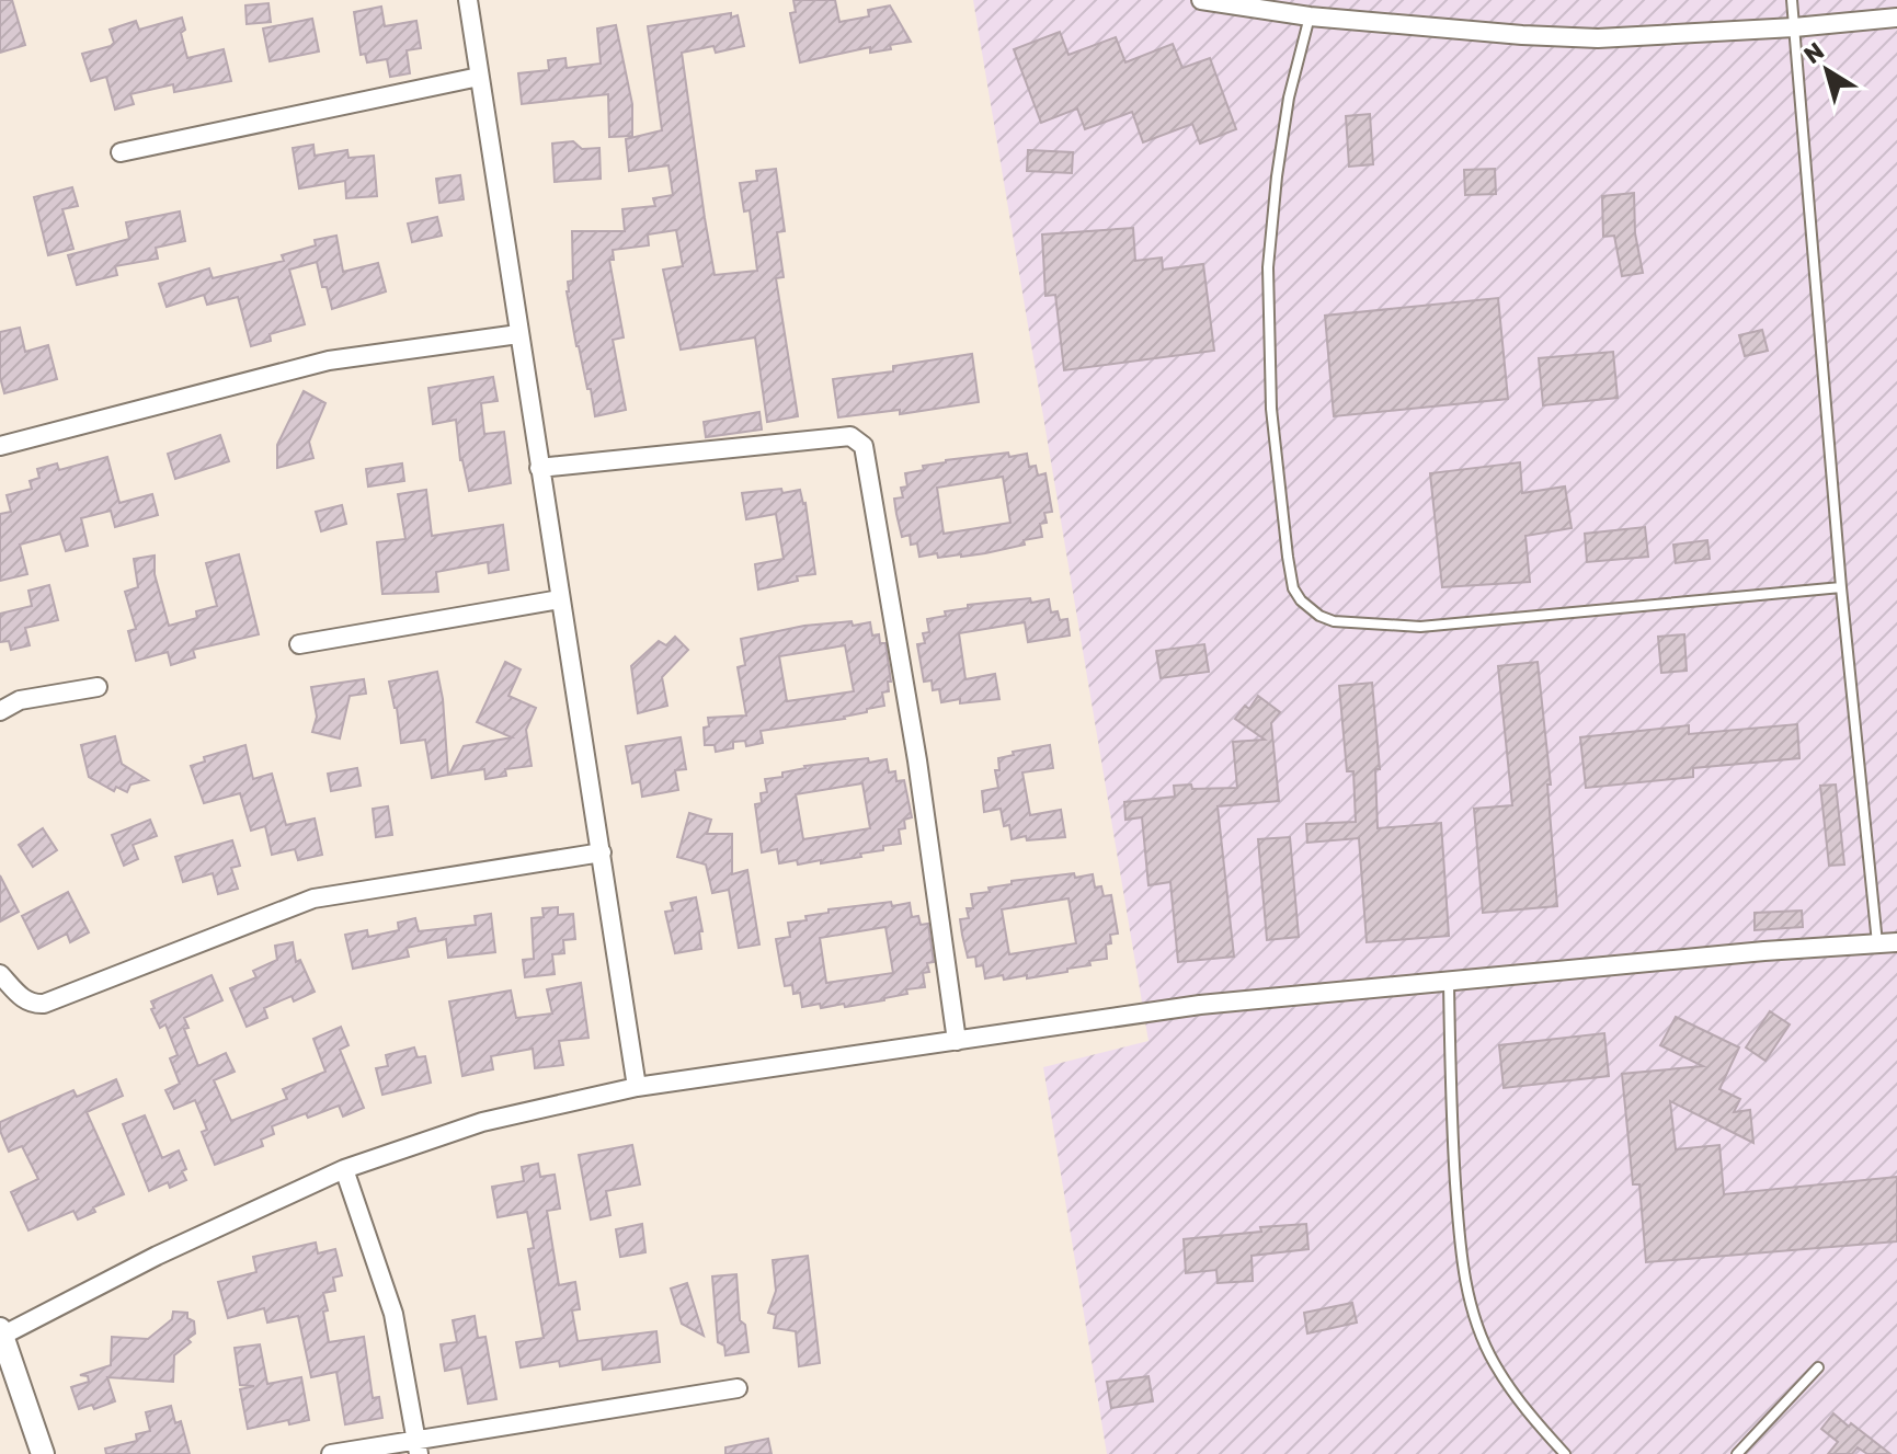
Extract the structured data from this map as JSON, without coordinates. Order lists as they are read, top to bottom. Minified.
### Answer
{"north":"top left"}
